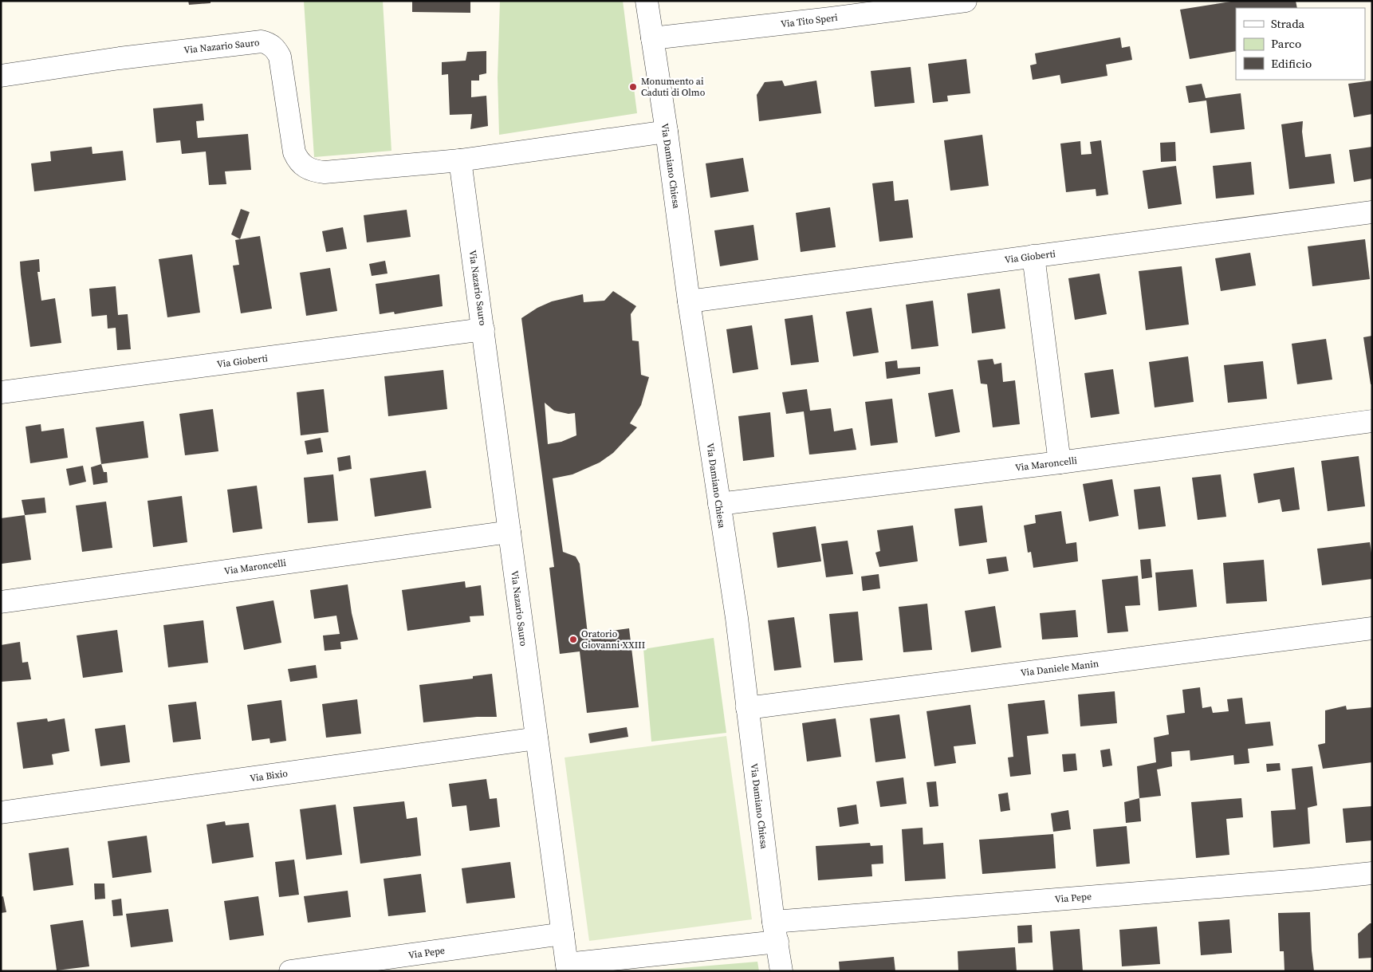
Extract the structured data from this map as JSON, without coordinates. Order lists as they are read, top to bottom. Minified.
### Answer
{"streets":{"street":["Via Tito Speri","Via Nazario Sauro","Via Damiano Chiesa","Via Gioberti","Via Maroncelli","Via Daniele Manin","Via Bixio","Via Pepe"]},"crossings":[["Via Tito Speri","Via Damiano Chiesa"],["Via Nazario Sauro","Via Gioberti"],["Via Nazario Sauro","Via Maroncelli"],["Via Nazario Sauro","Via Bixio"],["Via Nazario Sauro","Via Pepe"],["Via Damiano Chiesa","Via Gioberti"],["Via Damiano Chiesa","Via Maroncelli"],["Via Damiano Chiesa","Via Daniele Manin"],["Via Damiano Chiesa","Via Pepe"]],"places":["Monumento ai Caduti di Olmo","Oratorio Giovanni XXIII"],"legend":["Strada","Parco","Edificio"]}
